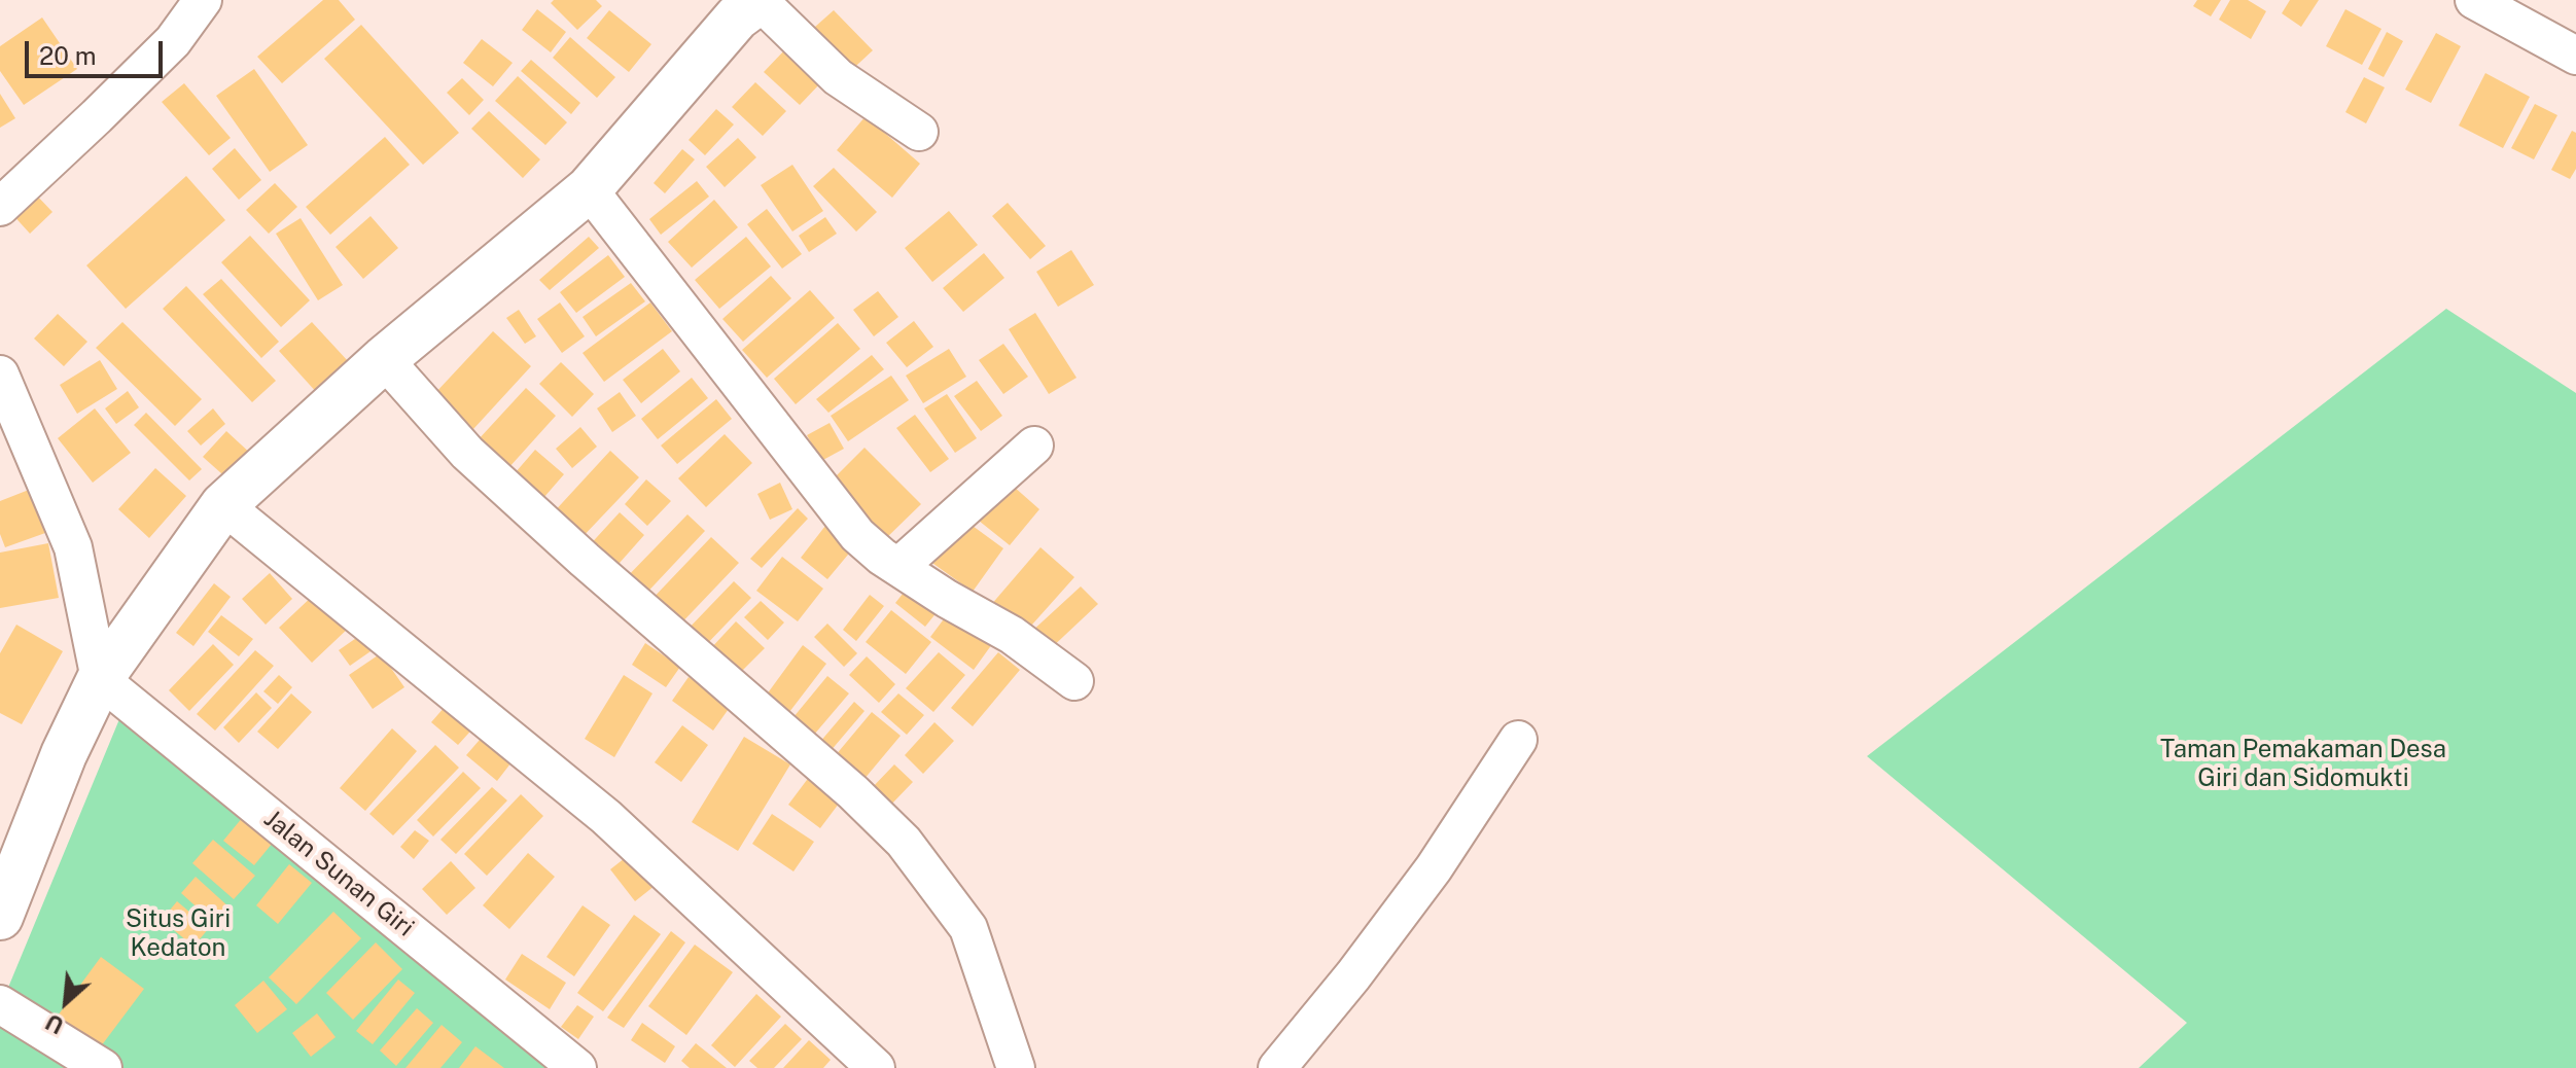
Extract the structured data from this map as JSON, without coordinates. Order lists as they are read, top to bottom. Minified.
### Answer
{"streets":{"street":["Jalan Sunan Giri"]},"parks":["Taman Pemakaman Desa Giri dan Sidomukti","Situs Giri Kedaton"],"scale_bar":"20 m","north":"bottom left"}
